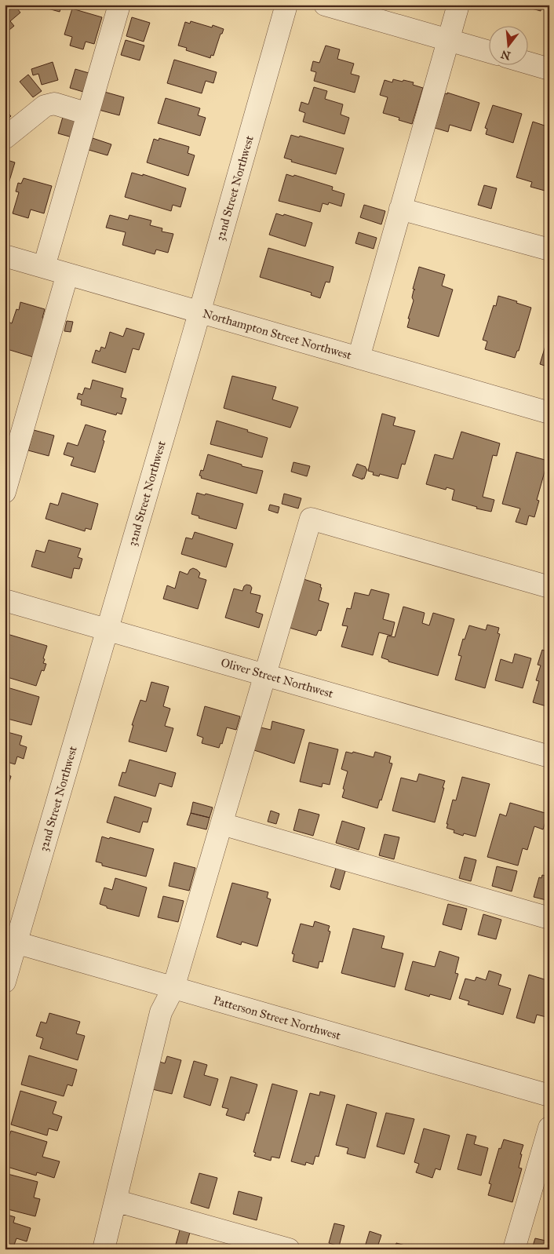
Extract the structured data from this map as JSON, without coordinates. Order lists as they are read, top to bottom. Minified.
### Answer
{"streets":{"street":["32nd Street Northwest","Northampton Street Northwest","Oliver Street Northwest","Patterson Street Northwest"]},"crossings":[["32nd Street Northwest","Northampton Street Northwest"],["32nd Street Northwest","Oliver Street Northwest"],["32nd Street Northwest","Patterson Street Northwest"]],"north":"bottom"}
